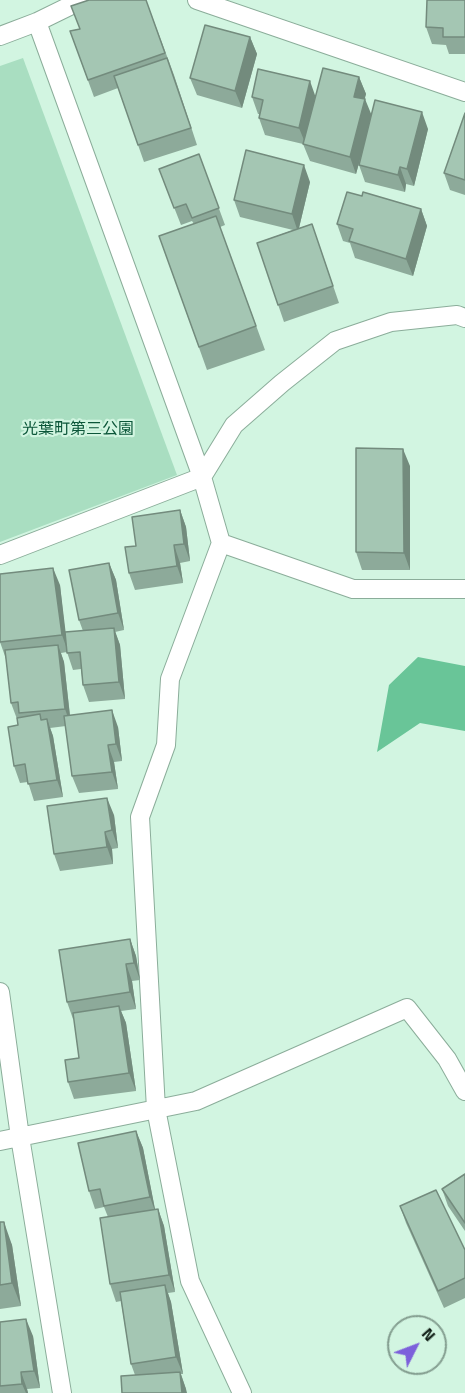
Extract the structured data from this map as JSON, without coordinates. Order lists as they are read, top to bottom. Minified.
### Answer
{"parks":["光葉町第三公園"],"north":"top right"}
